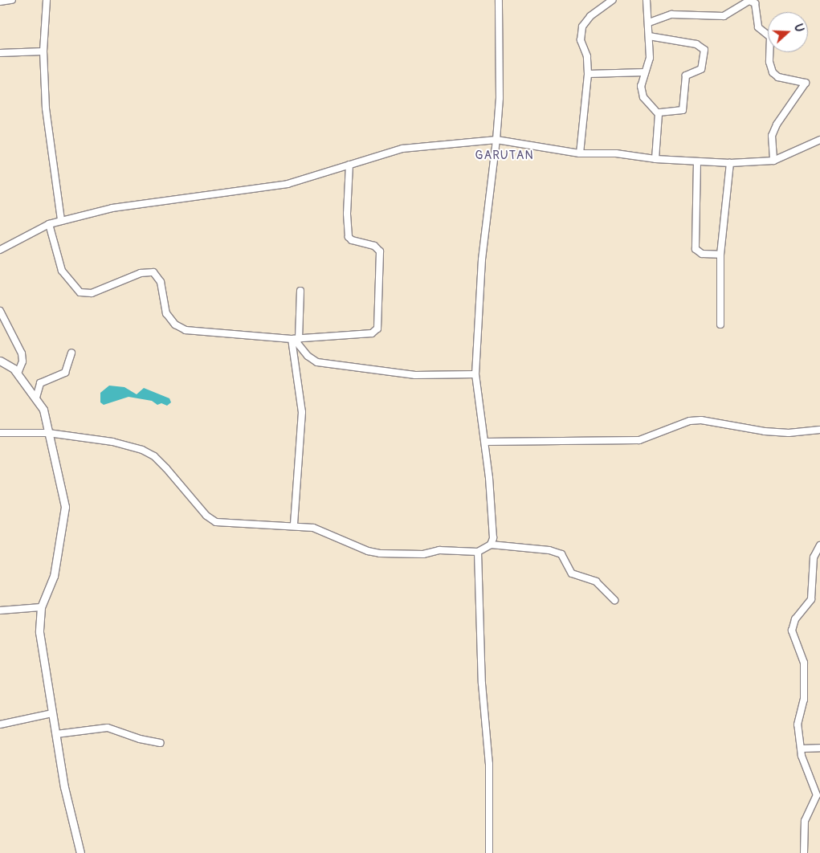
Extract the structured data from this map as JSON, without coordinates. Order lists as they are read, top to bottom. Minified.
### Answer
{"districts":["GARUTAN"],"north":"right"}
